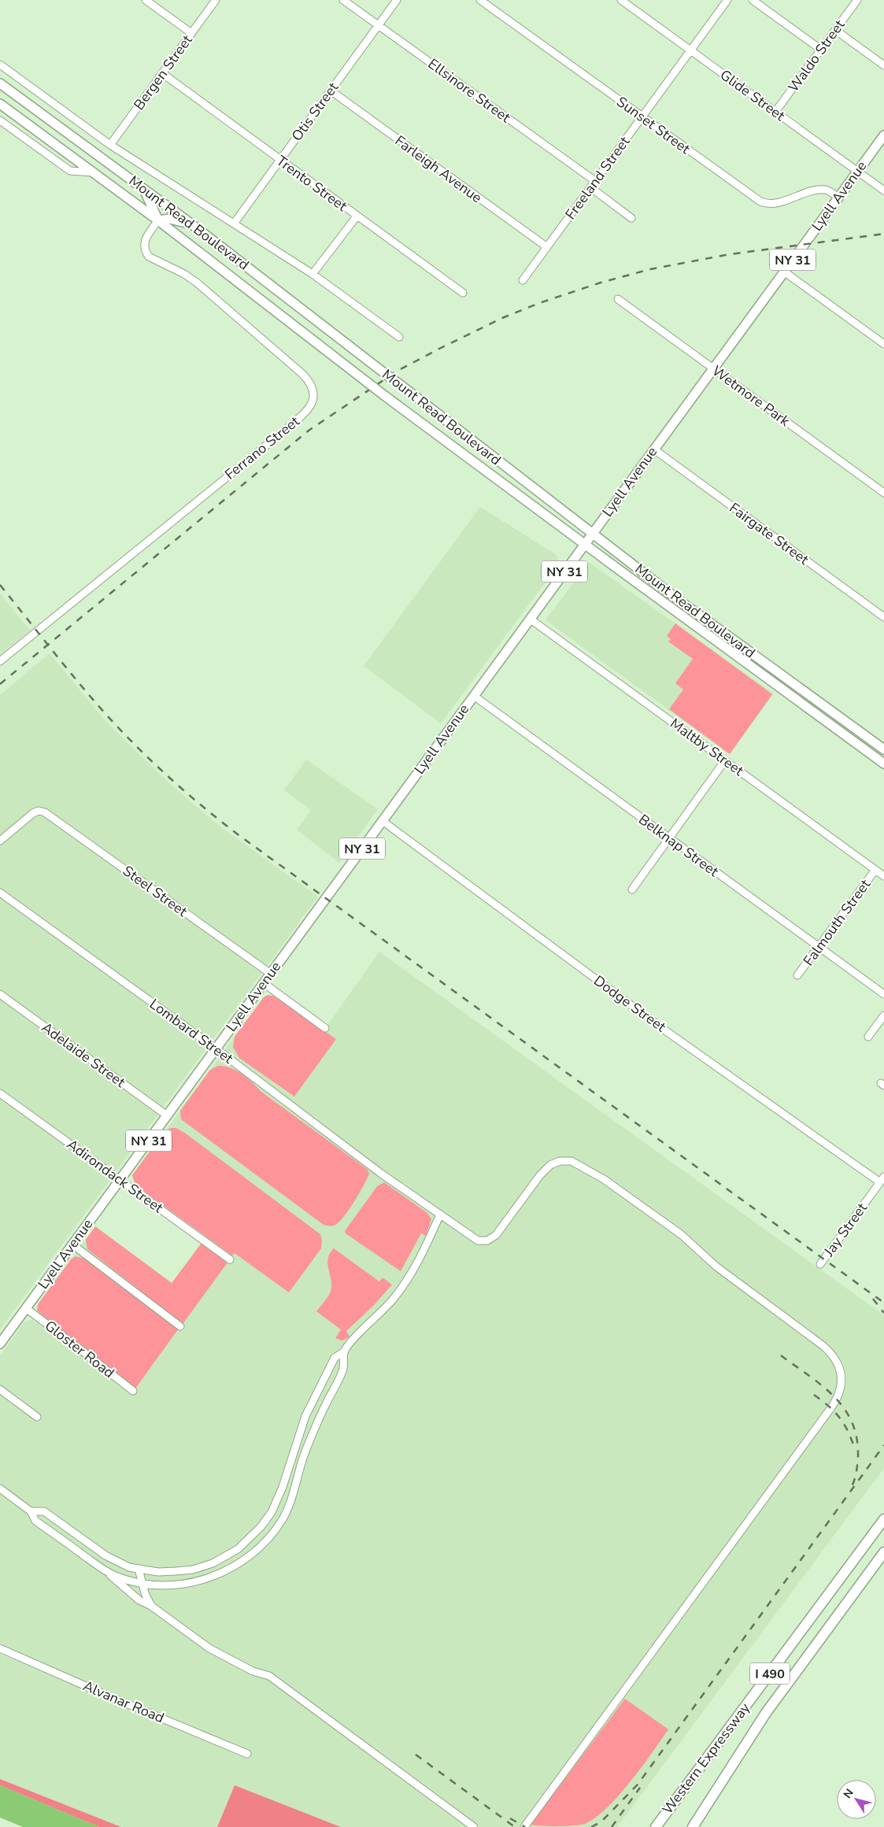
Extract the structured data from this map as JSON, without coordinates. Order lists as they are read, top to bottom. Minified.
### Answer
{"streets":{"highway":["I 490","Western Expressway"],"main road":["Lyell Avenue","Mount Read Boulevard","NY 31"],"street":["Waldo Street","Bergen Street","Ellsinore Street","Glide Street","Otis Street","Sunset Street","Farleigh Avenue","Freeland Street","Trento Street","Wetmore Park","Ferrano Street","Fairgate Street","Maltby Street","Belknap Street","Steel Street","Falmouth Street","Dodge Street","Lombard Street","Adelaide Street","Adirondack Street","Jay Street","Gloster Road","Alvanar Road"]},"crossings":[["Waldo Street","Glide Street"],["Bergen Street","Trento Street"],["Bergen Street","Mount Read Boulevard"],["Ellsinore Street","Otis Street"],["Ellsinore Street","Freeland Street"],["Glide Street","Freeland Street"],["Glide Street","Lyell Avenue"],["Otis Street","Farleigh Avenue"],["Otis Street","Trento Street"],["Otis Street","Mount Read Boulevard"],["Sunset Street","Freeland Street"],["Sunset Street","Lyell Avenue"],["Farleigh Avenue","Freeland Street"],["Lyell Avenue","Mount Read Boulevard"],["Lyell Avenue","Wetmore Park"],["Lyell Avenue","Fairgate Street"],["Lyell Avenue","Maltby Street"],["Lyell Avenue","Belknap Street"],["Lyell Avenue","Steel Street"],["Lyell Avenue","Dodge Street"],["Lyell Avenue","Lombard Street"],["Lyell Avenue","Adelaide Street"],["Lyell Avenue","Adirondack Street"],["Lyell Avenue","Gloster Road"],["Mount Read Boulevard","Ferrano Street"],["Maltby Street","Falmouth Street"],["Belknap Street","Falmouth Street"],["Dodge Street","Jay Street"]],"north":"top left"}
